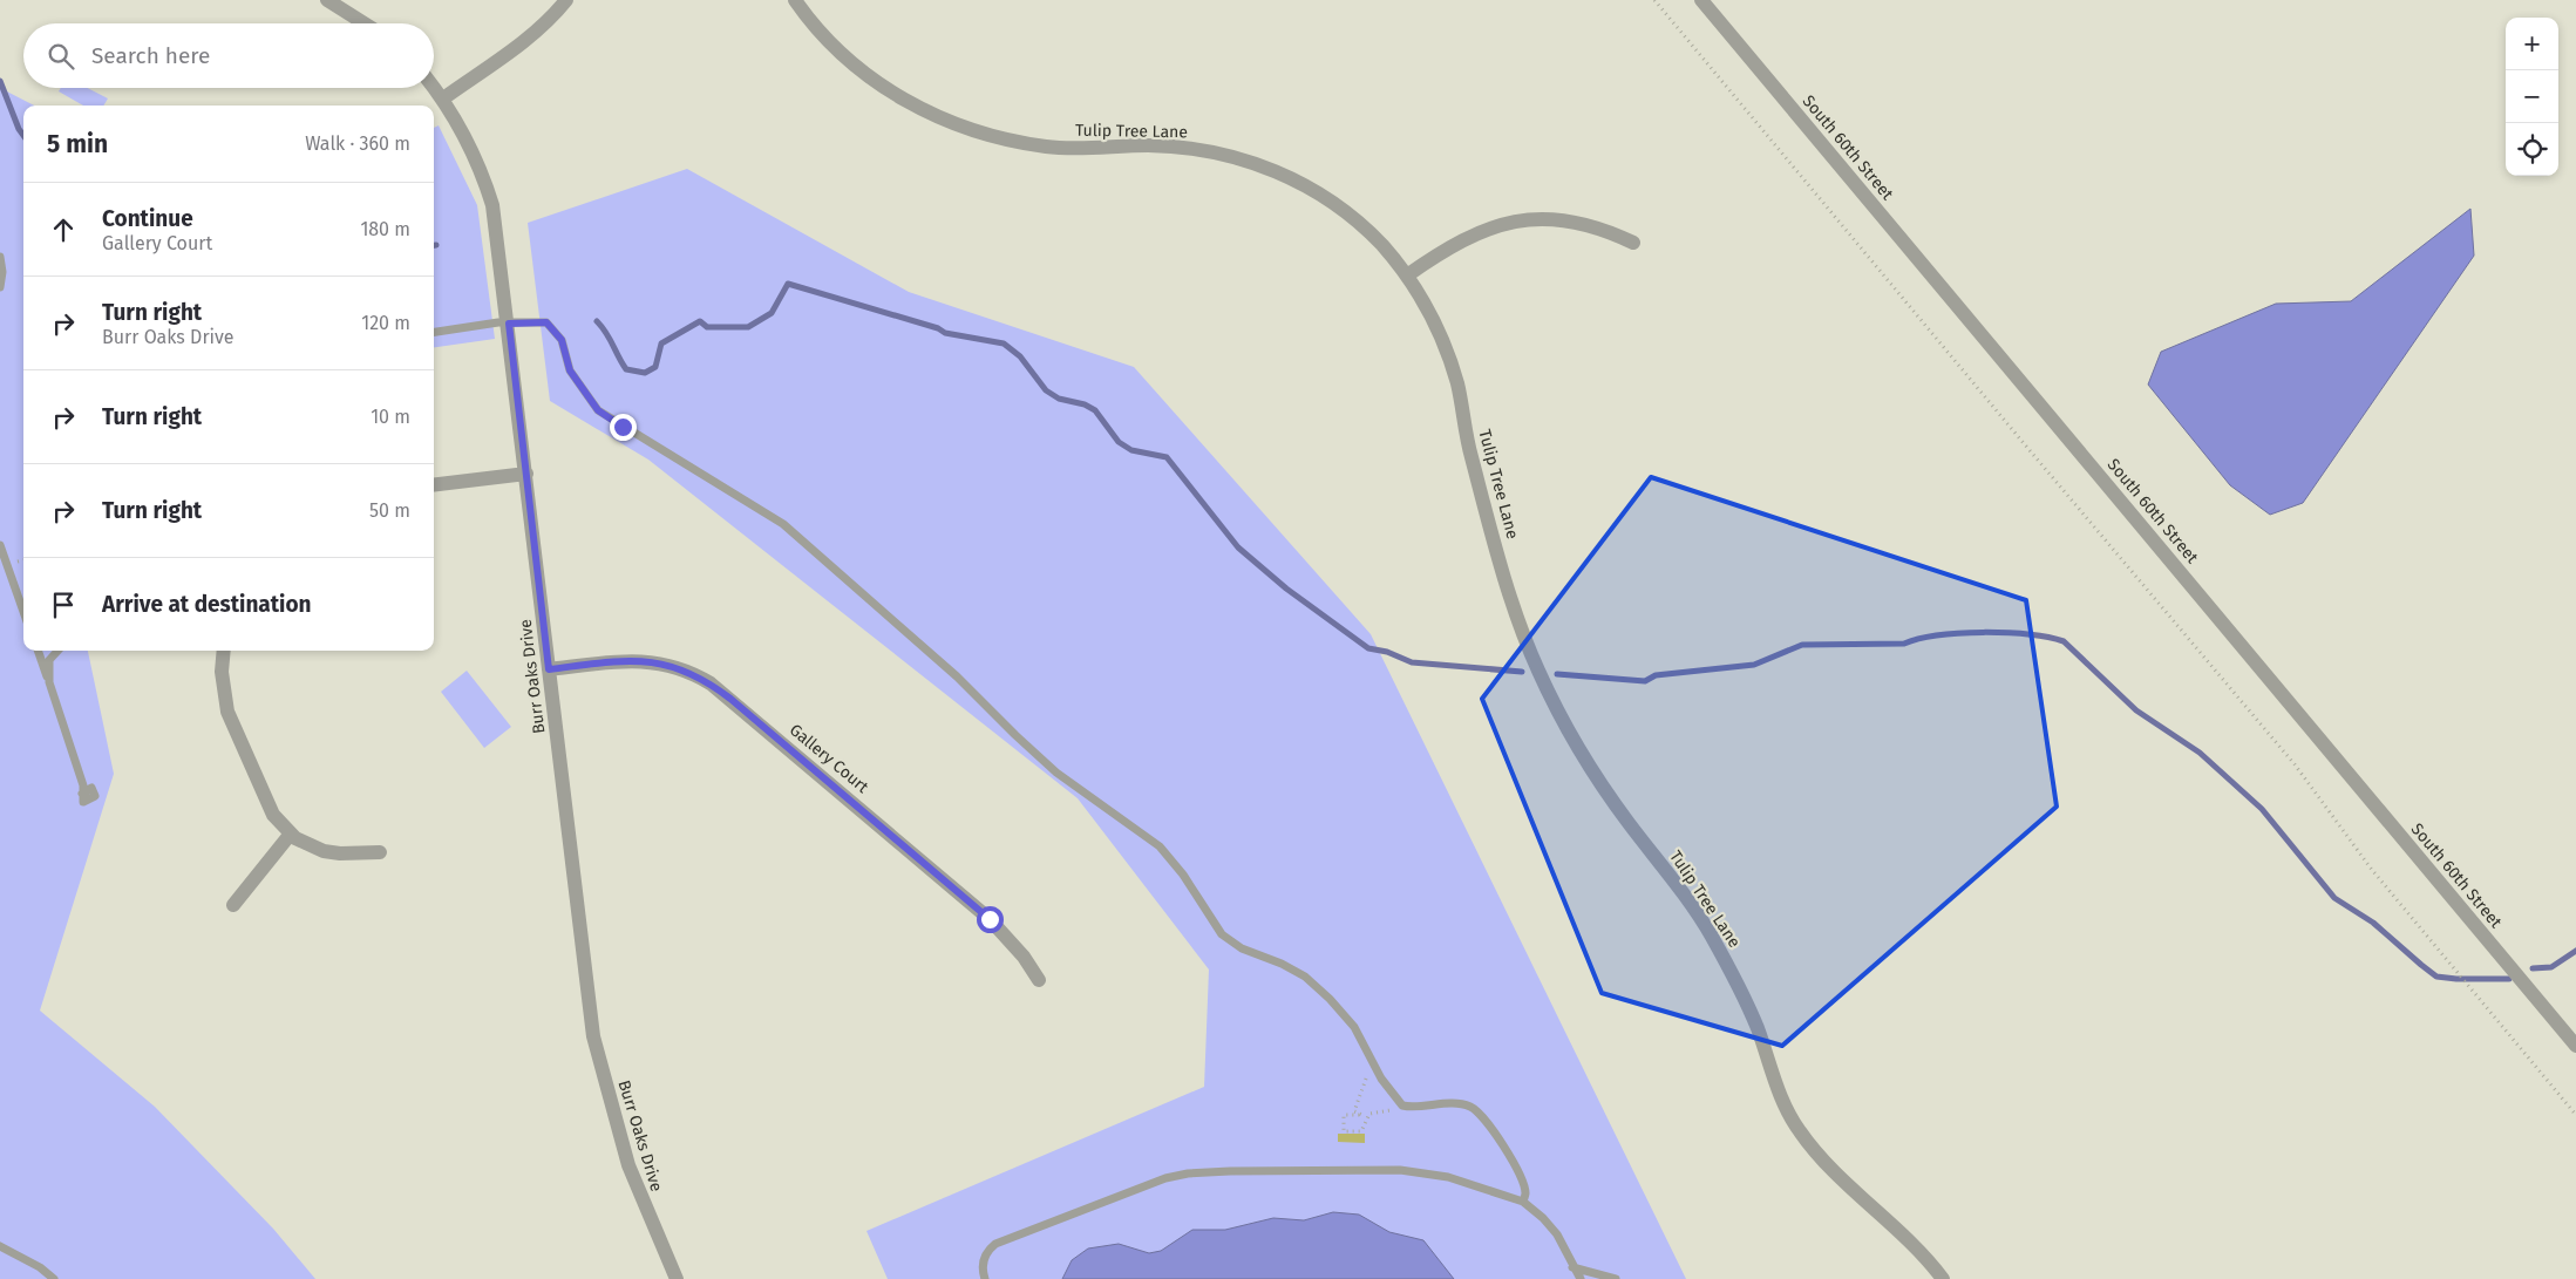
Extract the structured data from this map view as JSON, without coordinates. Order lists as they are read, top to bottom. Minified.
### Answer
{"streets":{"street":["Tulip Tree Lane","South 60th Street","Burr Oaks Drive","Gallery Court"]},"crossings":[["Burr Oaks Drive","Gallery Court"]],"page":{"map_buttons":["+","−"],"search":"Search here","heading":["5 min","Walk · 360 m"],"list":[["Continue","Gallery Court","180 m"],["Turn right","Burr Oaks Drive","120 m"],["Turn right","10 m"],["Turn right","50 m"],"Arrive at destination"]}}
